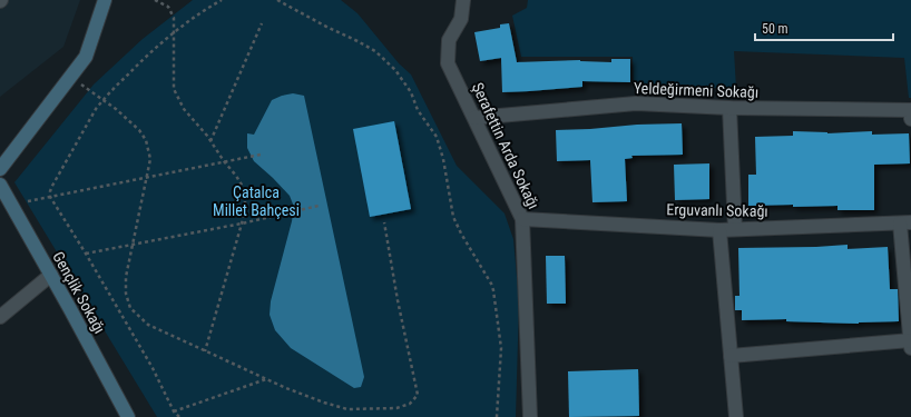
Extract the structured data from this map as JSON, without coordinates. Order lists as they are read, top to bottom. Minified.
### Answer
{"streets":{"main road":["Gençlik Sokağı"],"street":["Yeldeğirmeni Sokağı","Şerafettin Arda Sokağı","Erguvanlı Sokağı"]},"crossings":[["Yeldeğirmeni Sokağı","Şerafettin Arda Sokağı"],["Şerafettin Arda Sokağı","Erguvanlı Sokağı"]],"parks":["Çatalca Millet Bahçesi"],"scale_bar":"50 m"}
